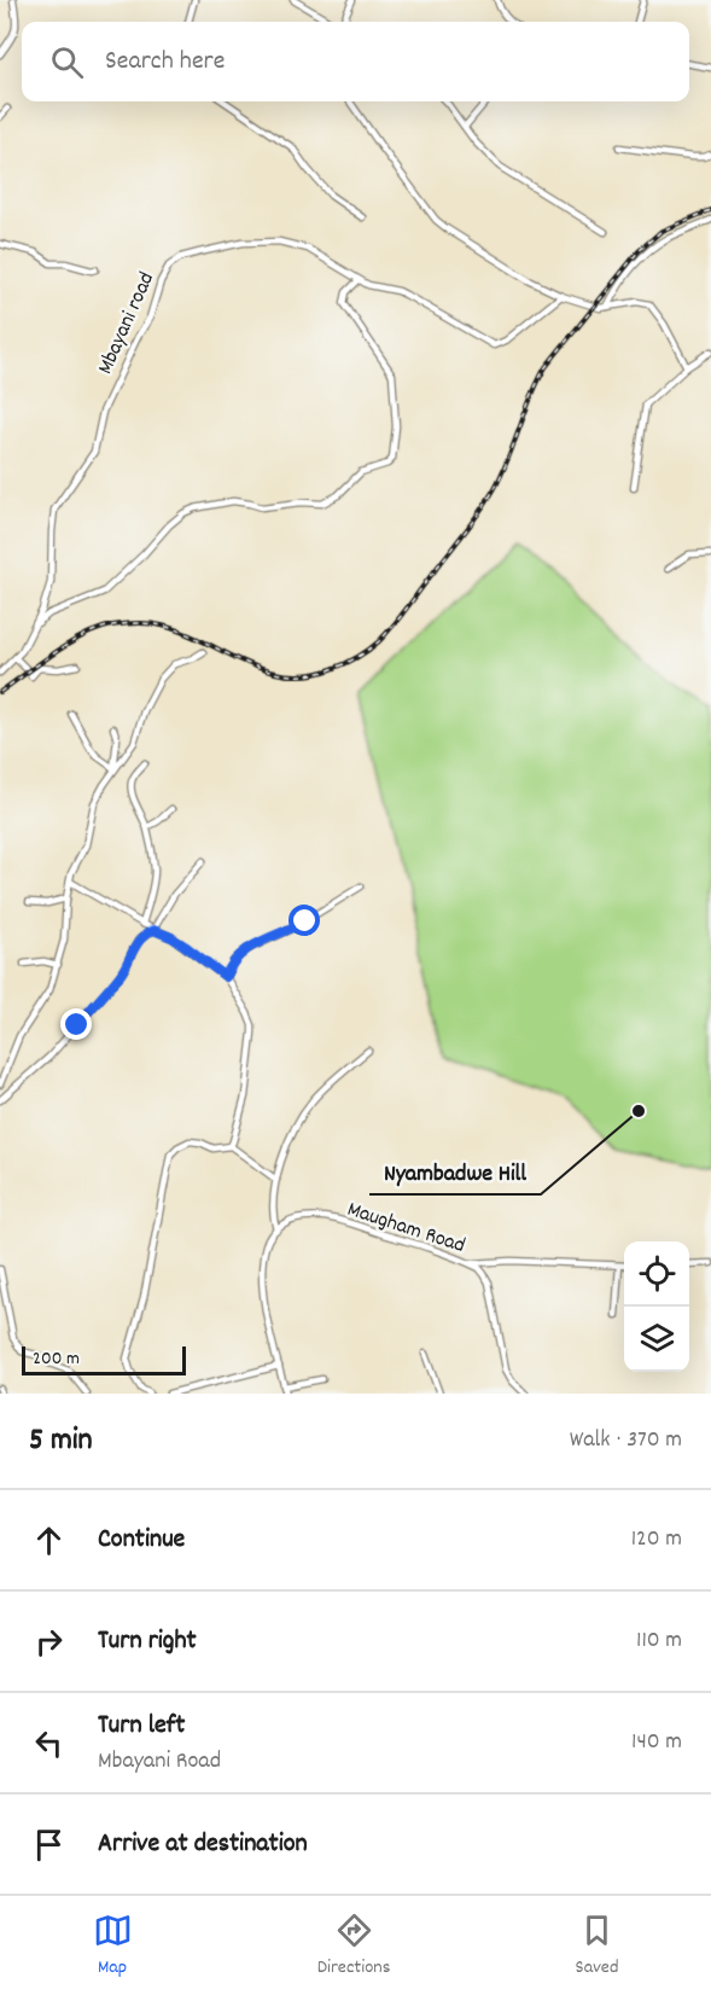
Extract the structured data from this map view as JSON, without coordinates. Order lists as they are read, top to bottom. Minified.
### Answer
{"streets":{"street":["Mbayani road","Maugham Road"]},"places":["Nyambadwe Hill"],"scale_bar":"200 m","page":{"search":"Search here","scale":"200 m","heading":["5 min","Walk · 370 m"],"list":[["Continue","120 m"],["Turn right","110 m"],["Turn left","Mbayani Road","140 m"],"Arrive at destination"],"nav":["Map","Directions","Saved"]}}
